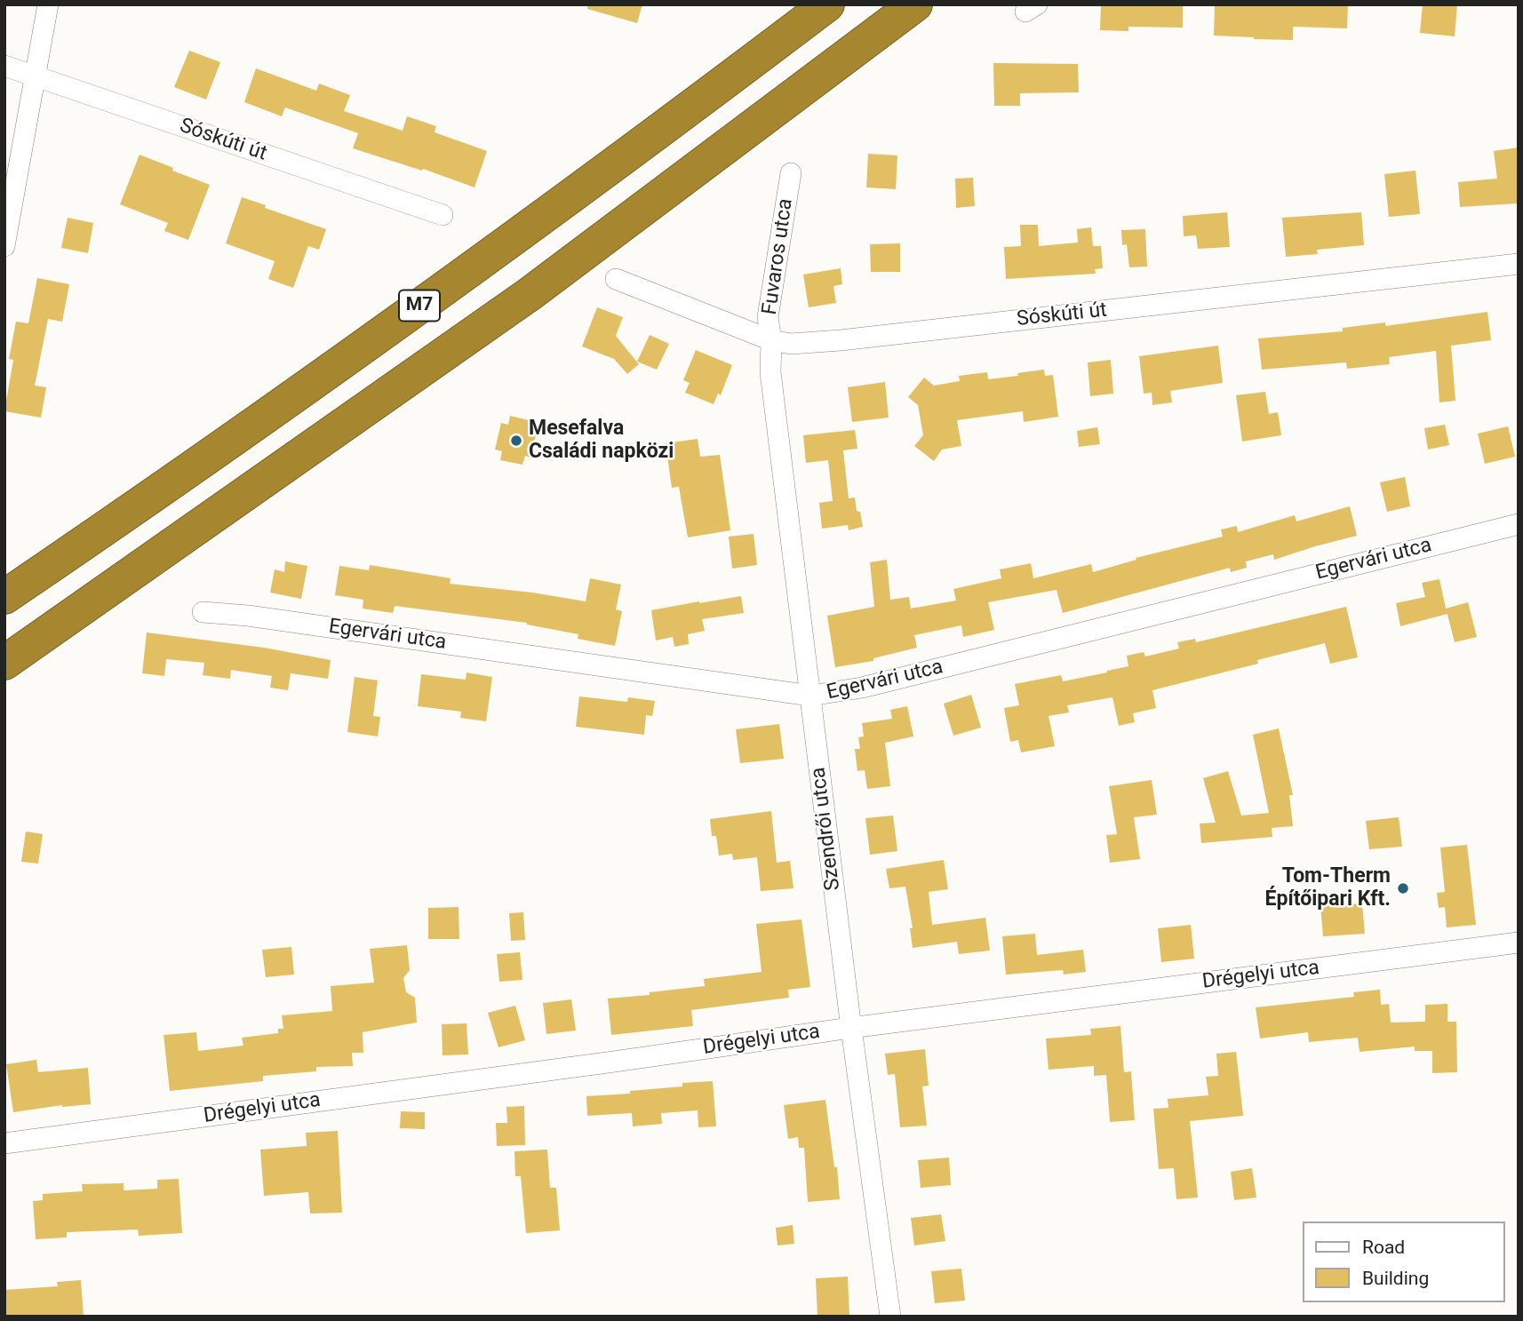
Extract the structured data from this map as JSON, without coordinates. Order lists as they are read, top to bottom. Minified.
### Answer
{"streets":{"highway":["M7"],"street":["Sóskúti út","Fuvaros utca","Egervári utca","Szendrői utca","Drégelyi utca"]},"crossings":[["Sóskúti út","Fuvaros utca"],["Sóskúti út","Szendrői utca"],["Fuvaros utca","Szendrői utca"],["Egervári utca","Szendrői utca"],["Szendrői utca","Drégelyi utca"]],"places":["Mesefalva Családi napközi","Tom-Therm Építőipari Kft."],"legend":["Road","Building"]}
